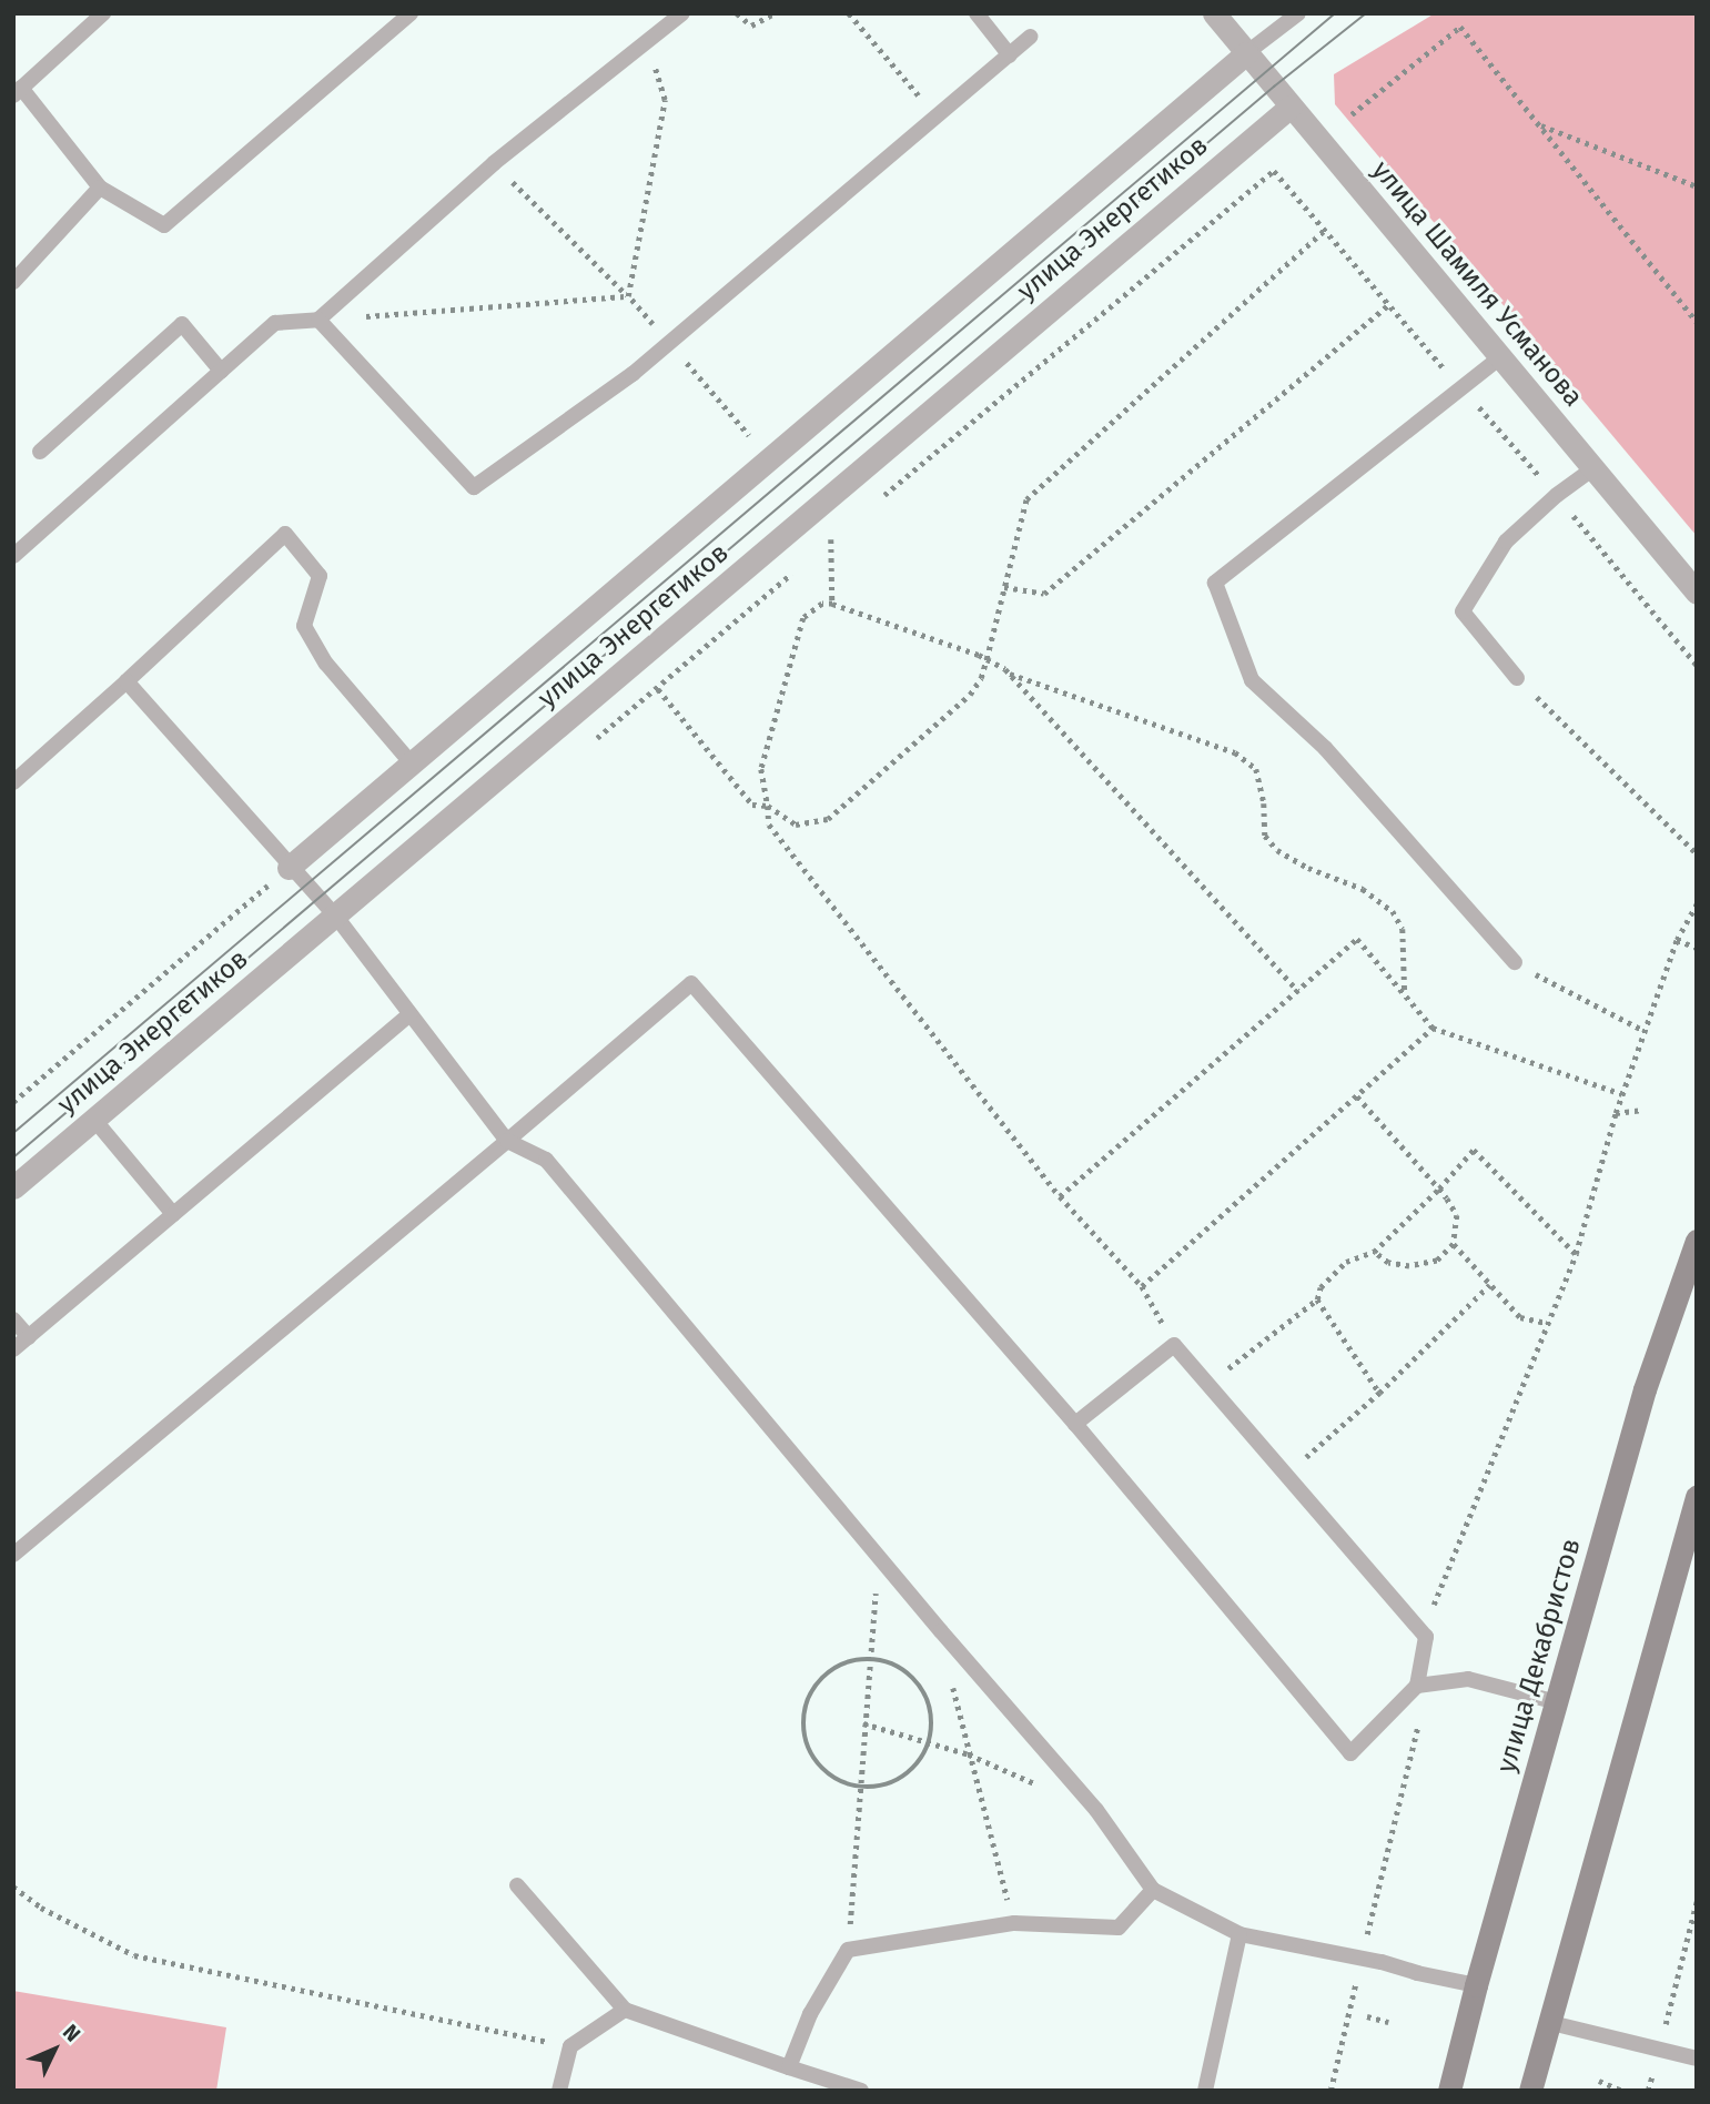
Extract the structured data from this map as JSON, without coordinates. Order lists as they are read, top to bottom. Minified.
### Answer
{"streets":{"main road":["улица Декабристов"],"street":["улица Энергетиков","улица Шамиля Усманова"]},"crossings":[["улица Энергетиков","улица Шамиля Усманова"]],"north":"top right"}
